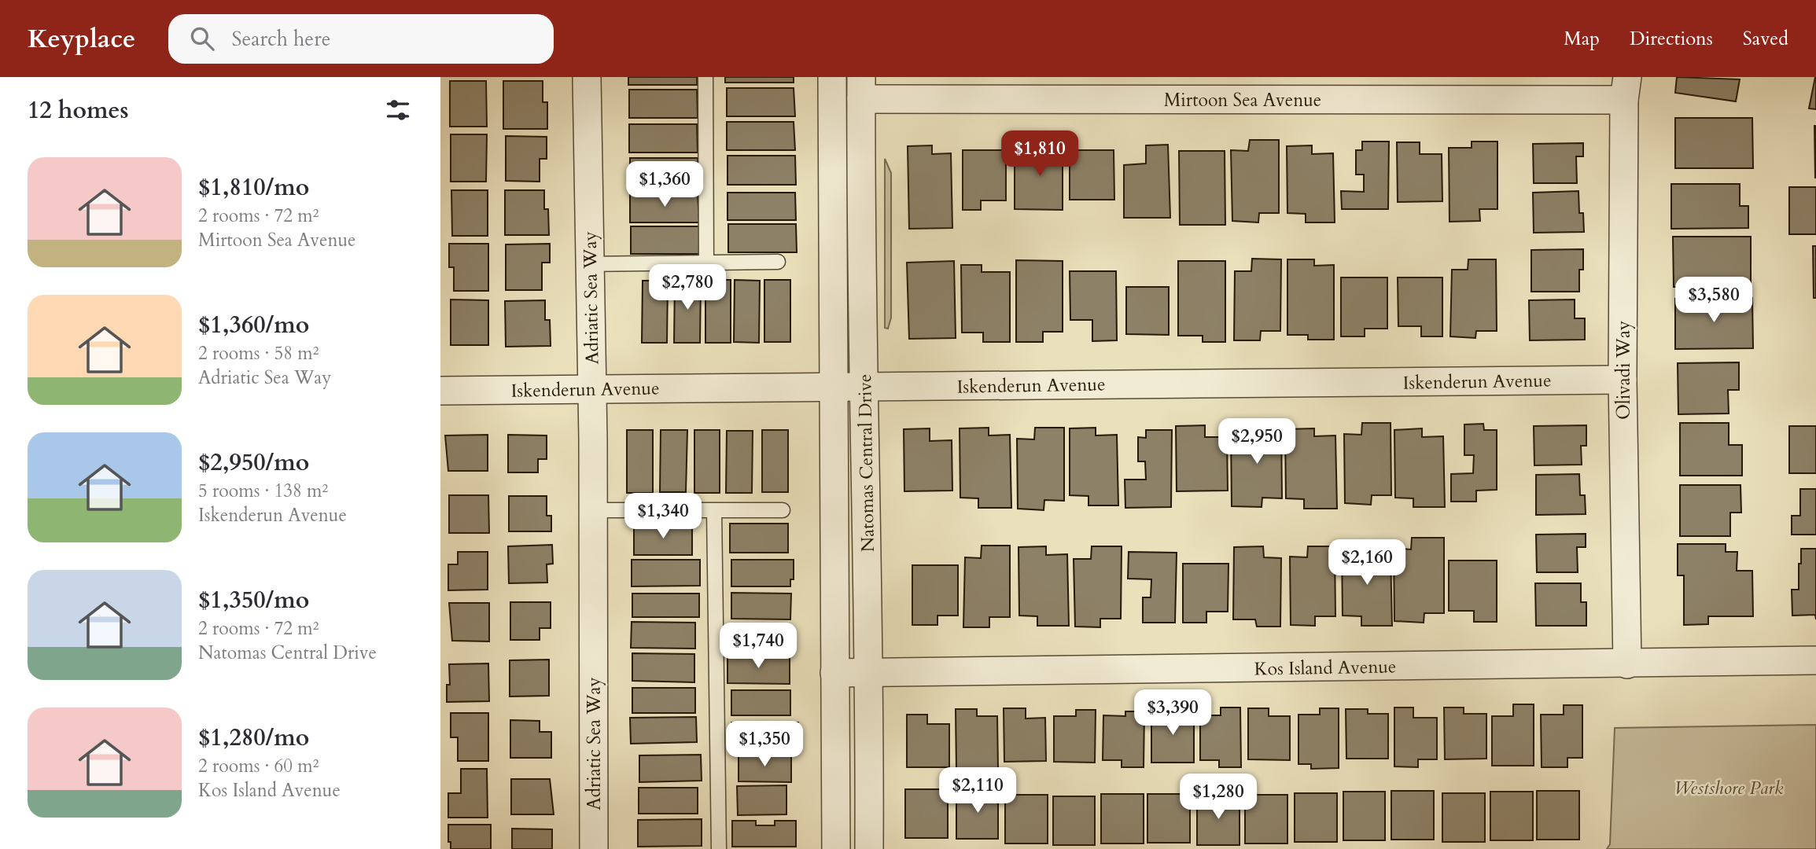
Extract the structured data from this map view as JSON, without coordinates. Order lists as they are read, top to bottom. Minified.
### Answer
{"streets":{"street":["Mirtoon Sea Avenue","Adriatic Sea Way","Olivadi Way","Iskenderun Avenue","Natomas Central Drive","Kos Island Avenue"]},"crossings":[["Mirtoon Sea Avenue","Olivadi Way"],["Mirtoon Sea Avenue","Natomas Central Drive"],["Adriatic Sea Way","Iskenderun Avenue"],["Olivadi Way","Iskenderun Avenue"],["Olivadi Way","Kos Island Avenue"],["Iskenderun Avenue","Natomas Central Drive"],["Natomas Central Drive","Kos Island Avenue"]],"parks":["Westshore Park"],"page":{"header":"Keyplace","search":"Search here","nav":["Map","Directions","Saved"],"heading":"12 homes","price":["$1,810","$1,360","$2,780","$3,580","$2,950","$1,340","$2,160","$1,740","$3,390","$1,350","$2,110","$1,280"],"list":[{"name":"$1,810/mo","note":"2 rooms · 72 m² · Mirtoon Sea Avenue"},{"name":"$1,360/mo","note":"2 rooms · 58 m² · Adriatic Sea Way"},{"name":"$2,950/mo","note":"5 rooms · 138 m² · Iskenderun Avenue"},{"name":"$1,350/mo","note":"2 rooms · 72 m² · Natomas Central Drive"},{"name":"$1,280/mo","note":"2 rooms · 60 m² · Kos Island Avenue"}]}}
